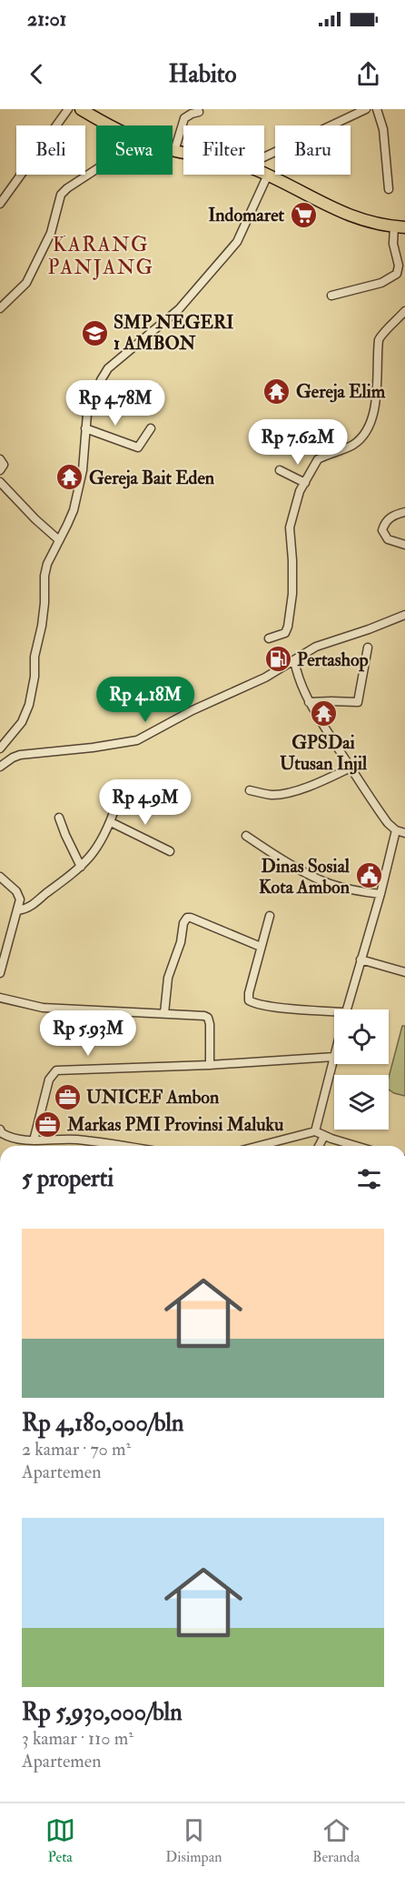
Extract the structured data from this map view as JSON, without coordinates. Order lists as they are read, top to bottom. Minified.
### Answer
{"districts":["KARANG PANJANG"],"places":{"supermarket":["Indomaret"],"school or university":["SMP NEGERI 1 AMBON"],"temple":["Gereja Elim","Gereja Bait Eden","GPSDai Utusan Injil"],"fuel station":["Pertashop"],"public building":["Dinas Sosial Kota Ambon"],"office":["UNICEF Ambon","Markas PMI Provinsi Maluku"]},"page":{"status":"21:01","header":"Habito","chip":["Beli","Sewa","Filter","Baru"],"price":["Rp 4.78M","Rp 7.62M","Rp 4.18M","Rp 4.9M","Rp 5.93M"],"heading":"5 properti","list":[{"name":"Rp 4,180,000/bln","note":"2 kamar · 70 m² · Apartemen"},{"name":"Rp 5,930,000/bln","note":"3 kamar · 110 m² · Apartemen"}],"tabs":["Peta","Disimpan","Beranda"]}}
